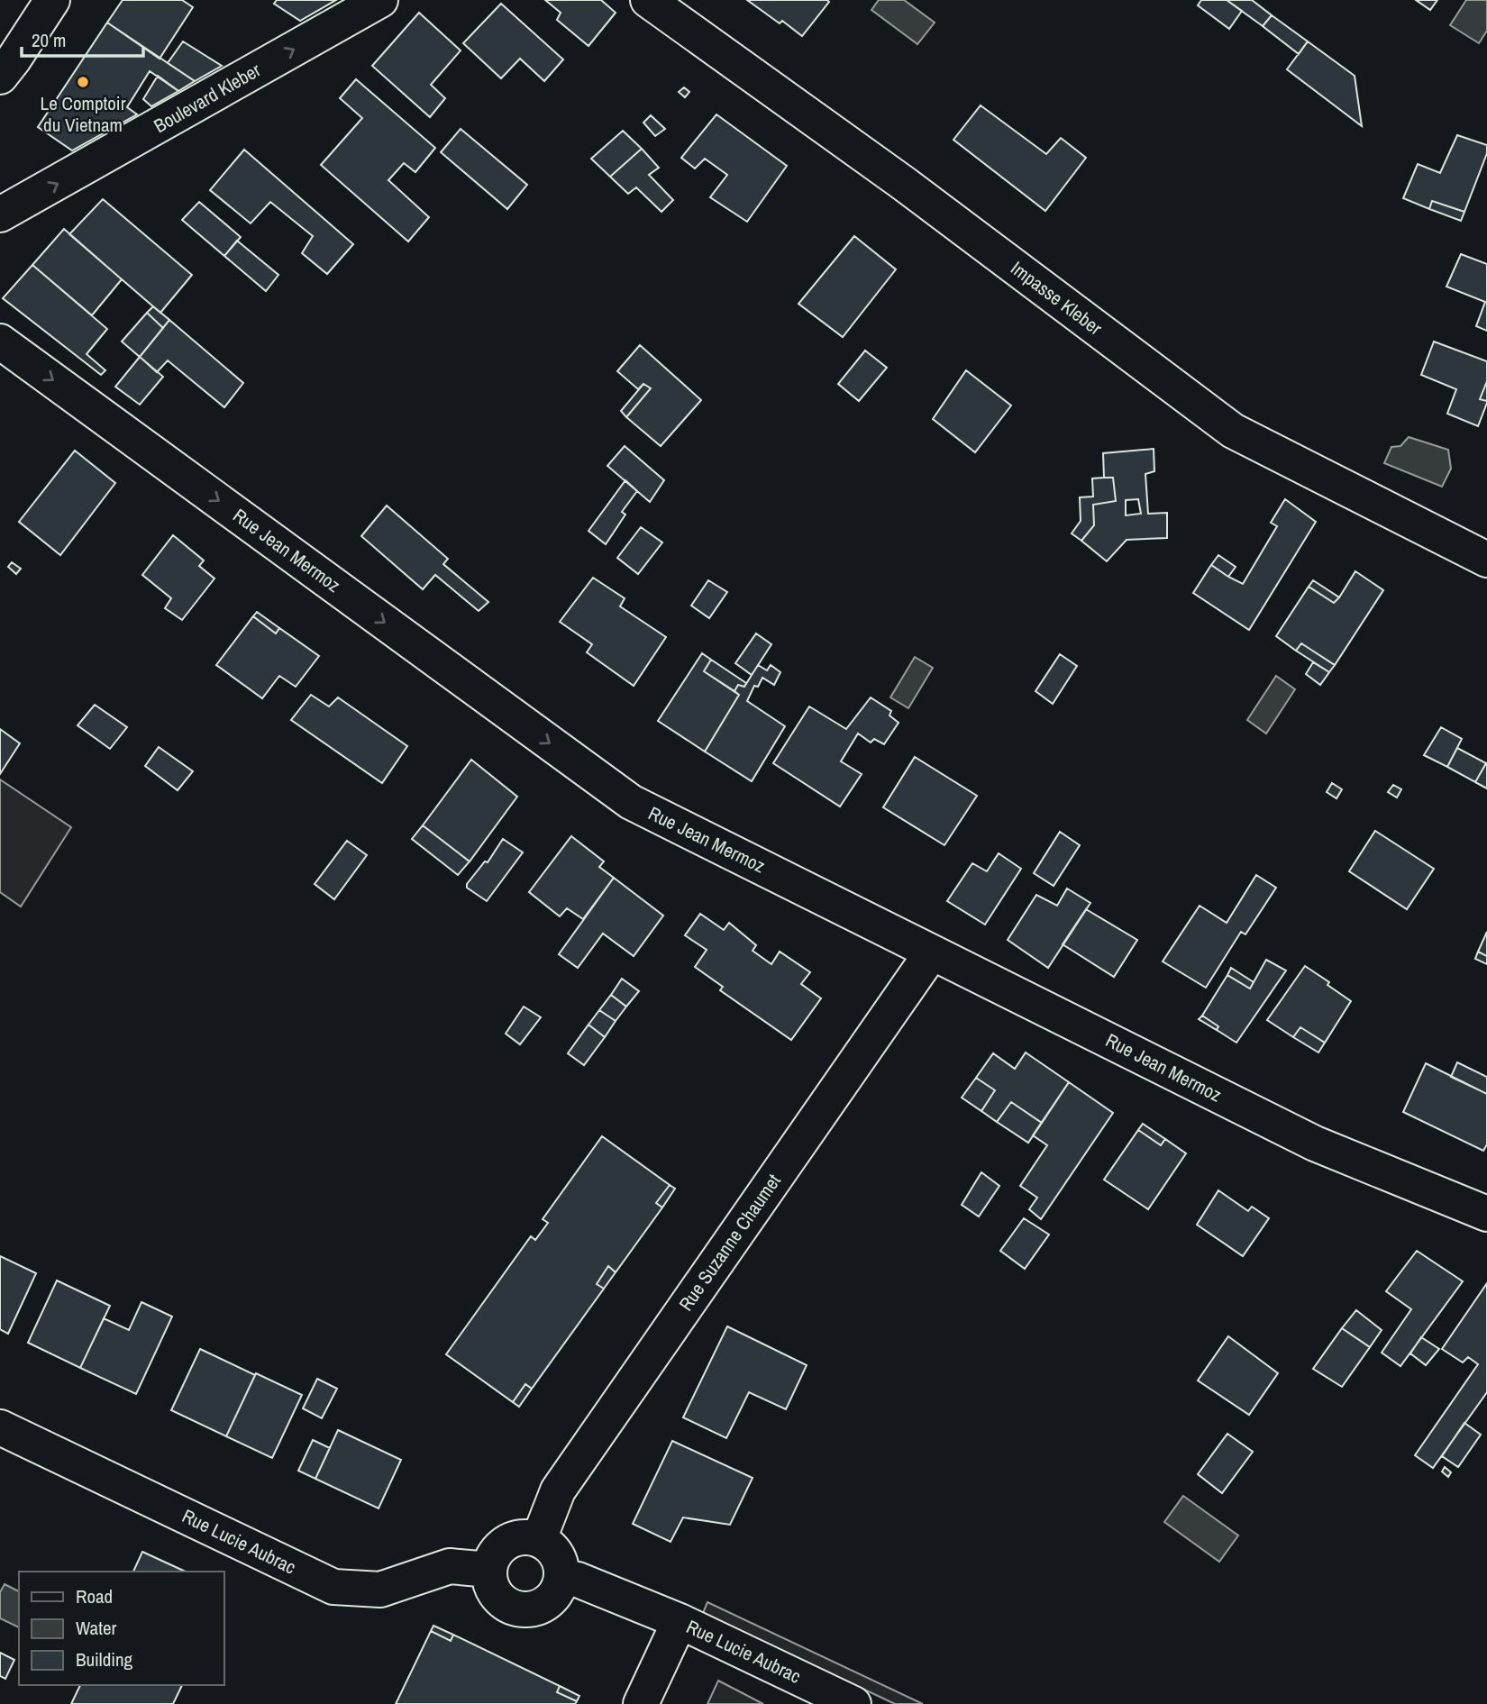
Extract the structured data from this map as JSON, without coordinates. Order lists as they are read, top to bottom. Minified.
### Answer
{"streets":{"street":["Boulevard Kleber","Impasse Kleber","Rue Jean Mermoz","Rue Suzanne Chaumet","Rue Lucie Aubrac"]},"crossings":[["Rue Jean Mermoz","Rue Suzanne Chaumet"],["Rue Suzanne Chaumet","Rue Lucie Aubrac"]],"one_way":["Boulevard Kleber","Rue Jean Mermoz"],"places":["Le Comptoir du Vietnam"],"legend":["Road","Water","Building"],"scale_bar":"20 m"}
